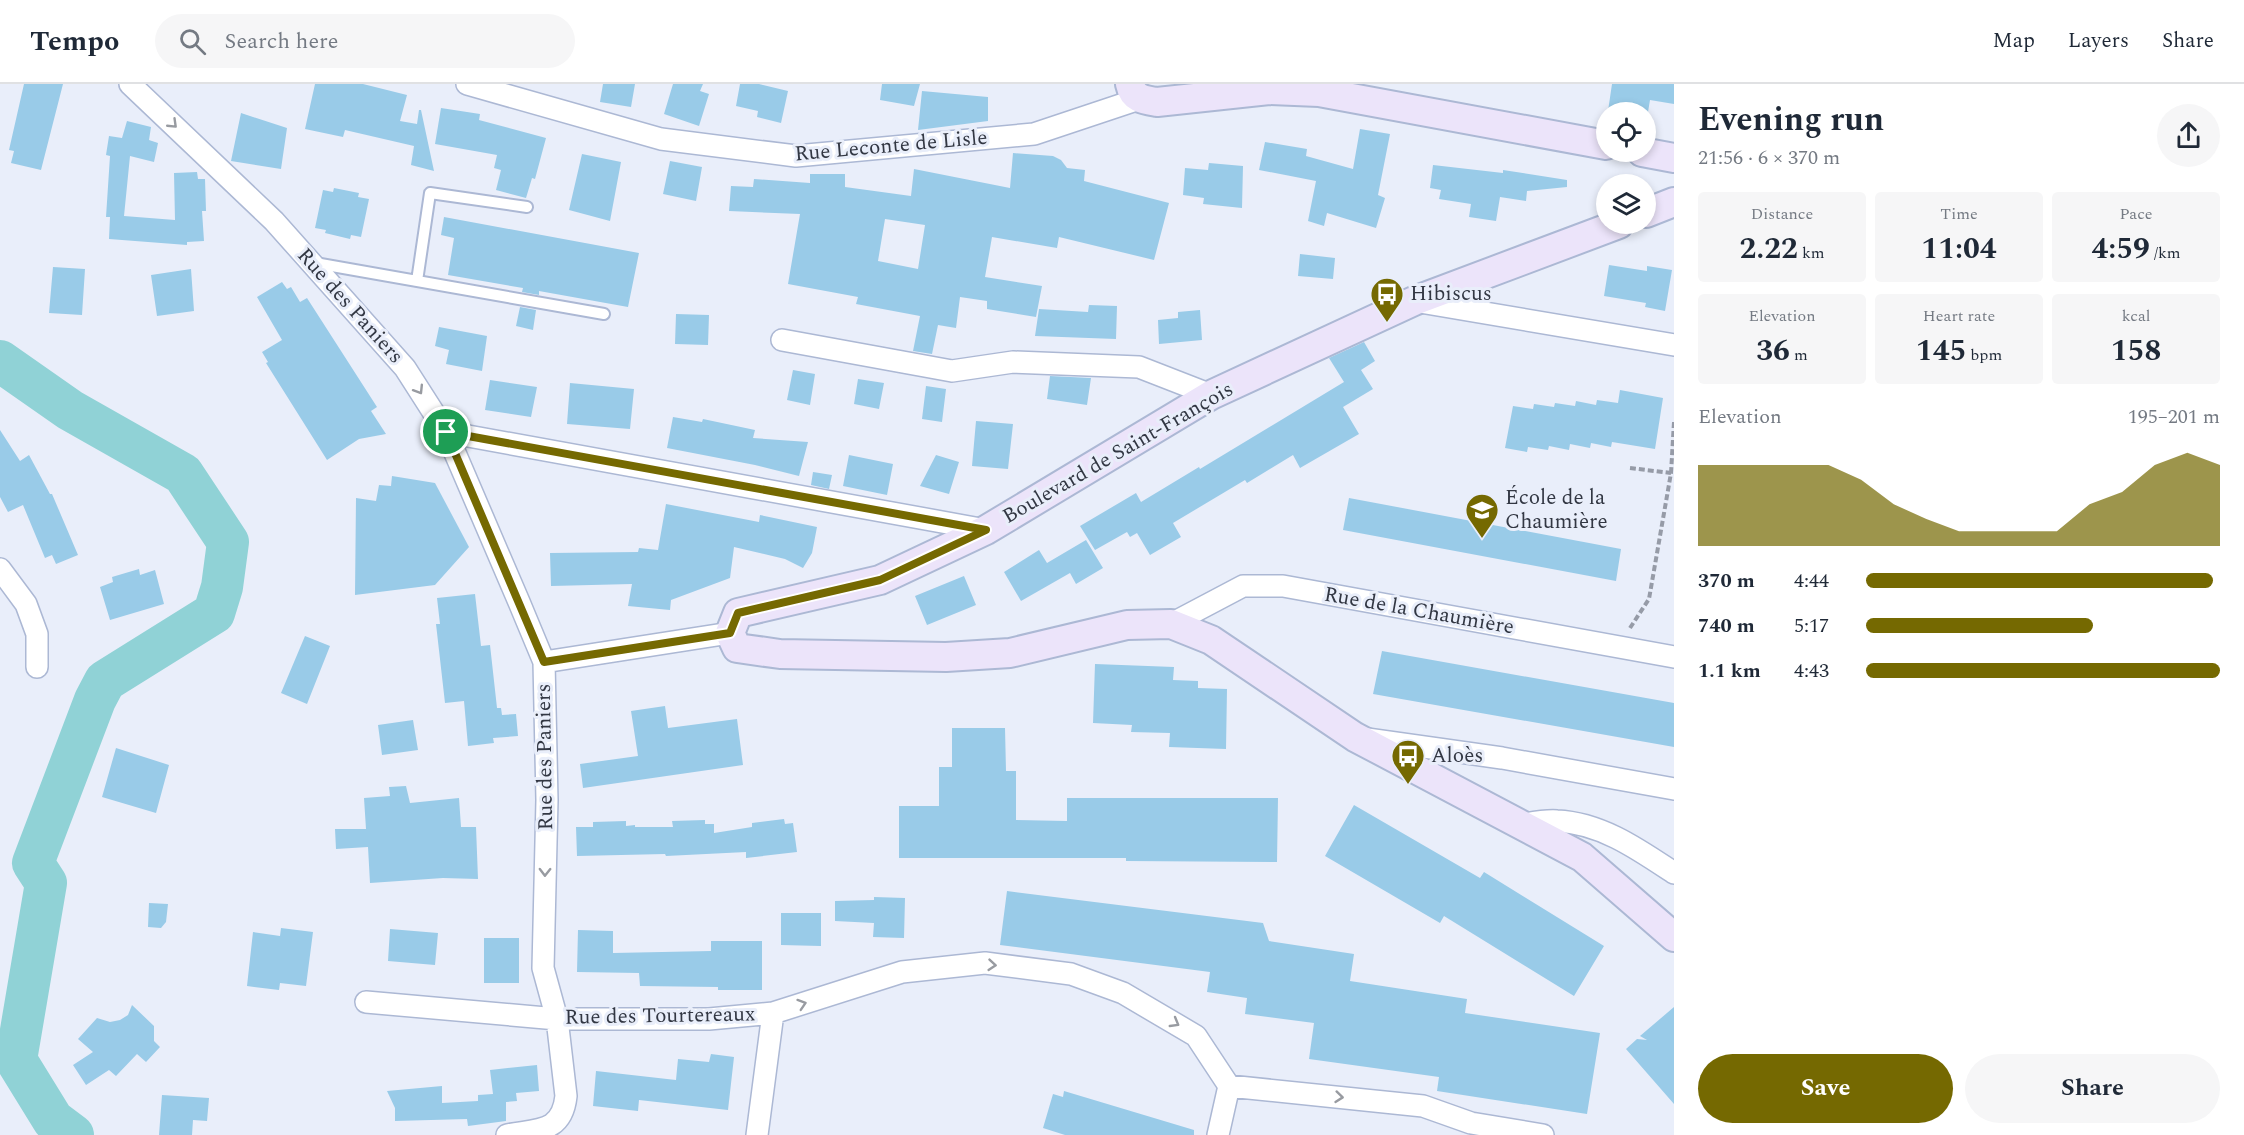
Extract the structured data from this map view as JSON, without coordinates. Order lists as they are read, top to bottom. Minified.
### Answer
{"streets":{"main road":["Boulevard de Saint-François"],"street":["Rue Leconte de Lisle","Rue des Paniers","Rue de la Chaumière","Rue des Tourtereaux"]},"crossings":[["Rue des Paniers","Rue des Tourtereaux"]],"one_way":["Rue des Paniers","Rue des Tourtereaux"],"places":{"bus stop":["Hibiscus","Aloès"],"school or university":["École de la Chaumière"]},"page":{"header":"Tempo","search":"Search here","nav":["Map","Layers","Share"],"heading":["Evening run","21:56 · 6 × 370 m"],"stats":[["Distance","2.22 km"],["Time","11:04"],["Pace","4:59 /km"],["Elevation","36 m"],["Heart rate","145 bpm"],["kcal","158"]],"chart":["Elevation","195–201 m"],"list":[{"name":"370 m","note":"4:44"},{"name":"740 m","note":"5:17"},{"name":"1.1 km","note":"4:43"}],"buttons":["Save","Share"]}}
